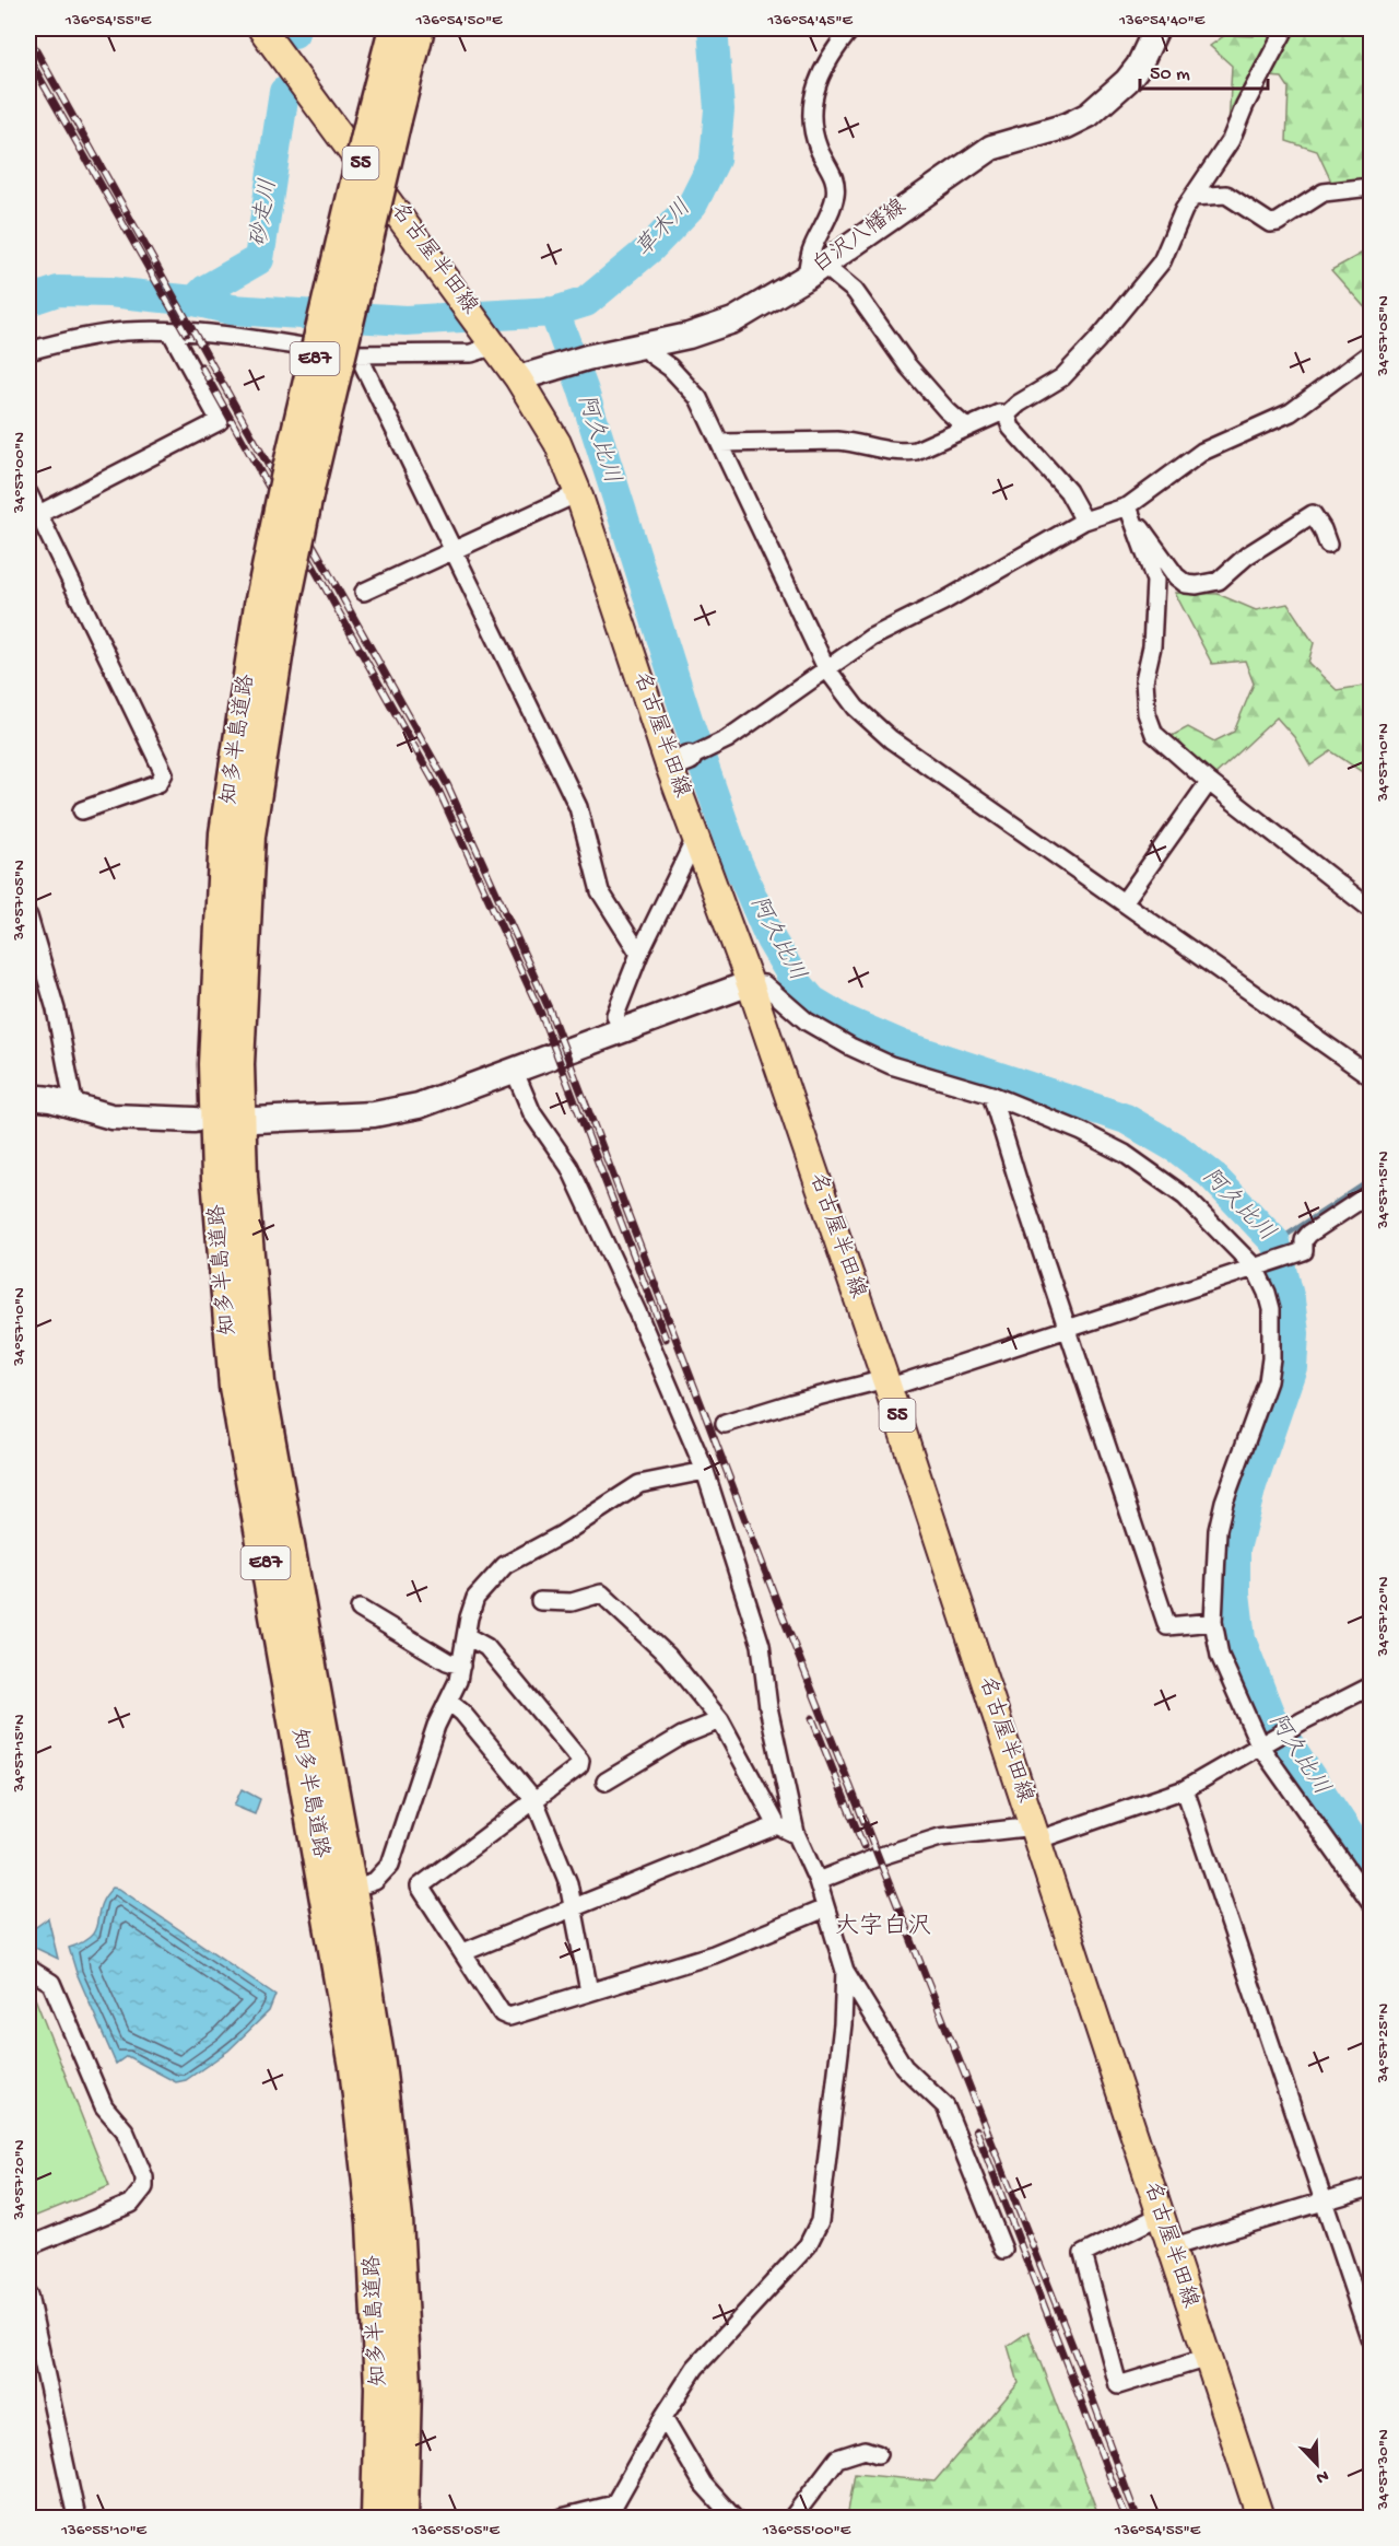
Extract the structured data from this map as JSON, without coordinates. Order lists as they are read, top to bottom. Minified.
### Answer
{"streets":{"highway":["E87","知多半島道路"],"main road":["55","白沢八幡線","名古屋半田線"]},"crossings":[["白沢八幡線","名古屋半田線"]],"districts":["大字白沢"],"water":["砂走川","草木川","阿久比川"],"scale_bar":"50 m","north":"bottom right","coordinates":["136°54'55\"E","136°54'50\"E","136°54'45\"E","136°54'40\"E","34°57'05\"N","34°57'00\"N","34°57'10\"N","34°57'15\"N","34°57'20\"N","34°57'25\"N","34°57'30\"N","136°55'10\"E","136°55'05\"E","136°55'00\"E"]}
